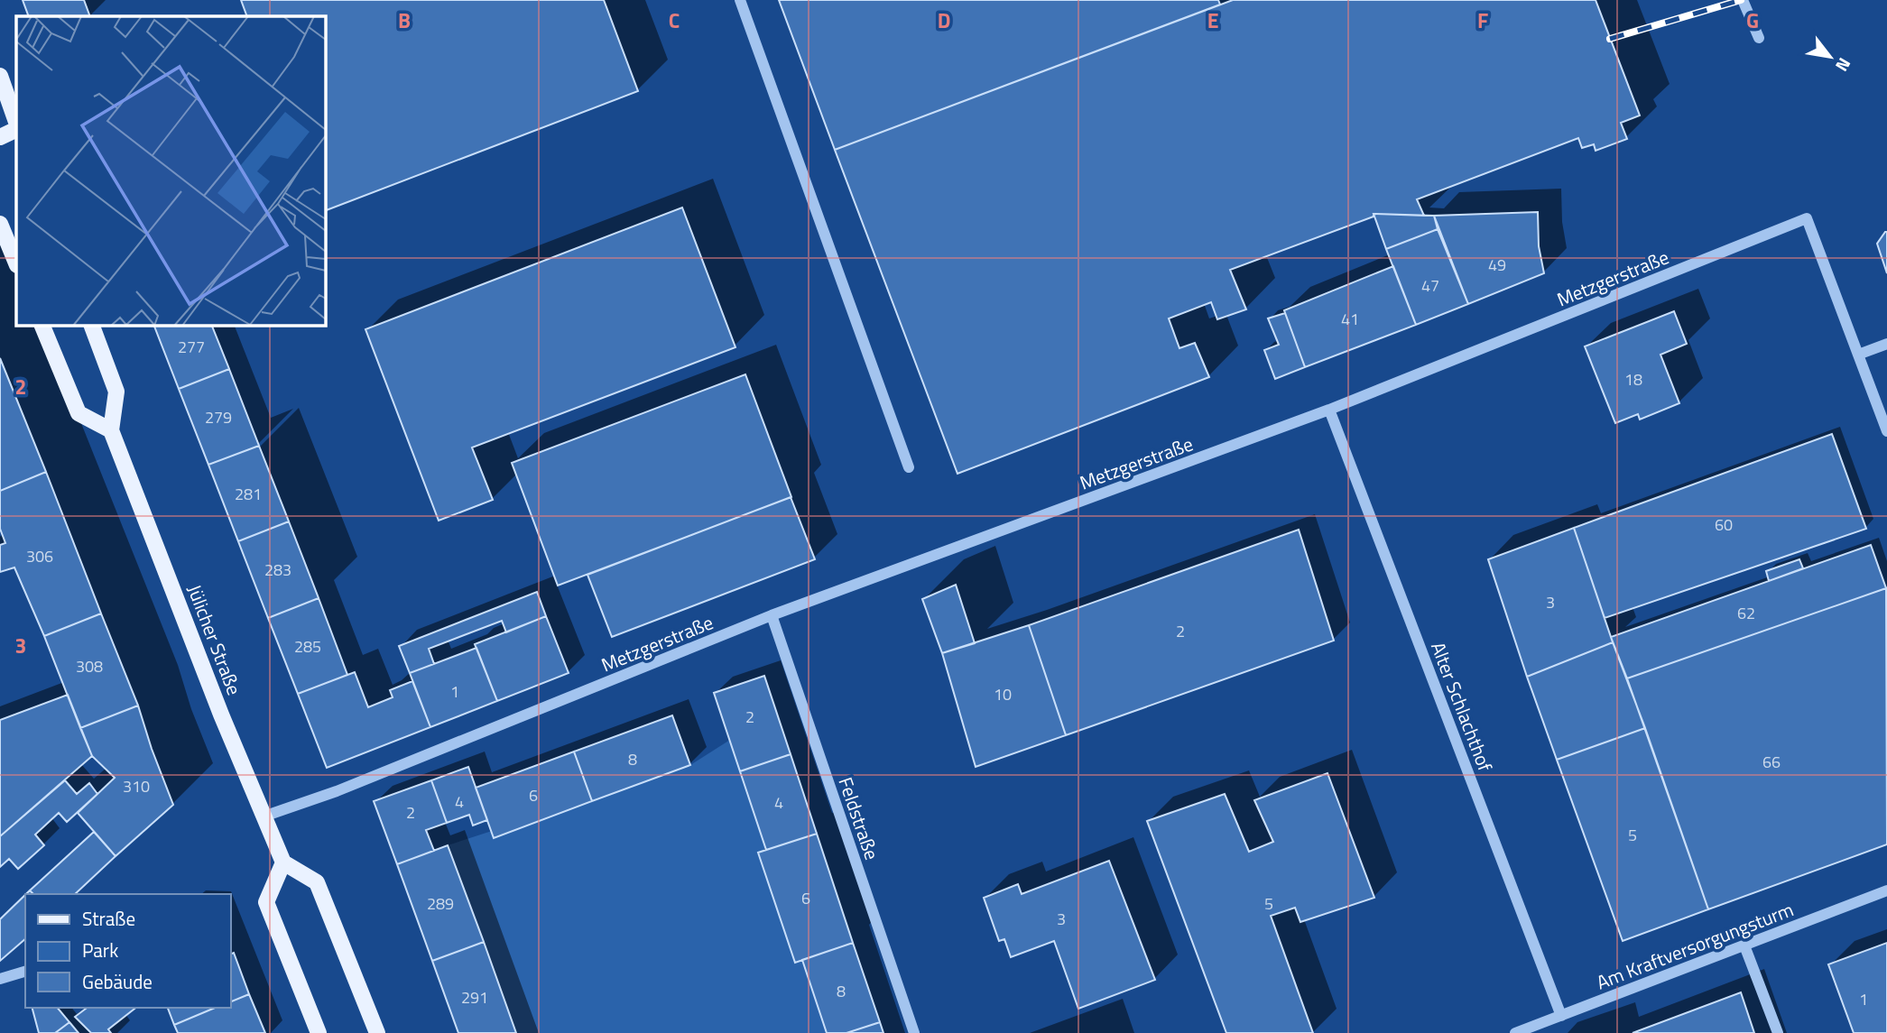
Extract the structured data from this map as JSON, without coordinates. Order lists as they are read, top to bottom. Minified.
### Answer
{"streets":{"main road":["Jülicher Straße"],"street":["Metzgerstraße","Alter Schlachthof","Feldstraße","Am Kraftversorgungsturm"]},"crossings":[["Metzgerstraße","Jülicher Straße"],["Metzgerstraße","Alter Schlachthof"],["Metzgerstraße","Feldstraße"],["Alter Schlachthof","Am Kraftversorgungsturm"]],"house_numbers":["49","47","41","277","18","279","281","60","306","283","3","62","2","285","308","1","10","2","8","66","310","6","4","4","2","5","6","289","5","3","8","291","1"],"legend":["Straße","Park","Gebäude"],"north":"bottom right","grid":{"columns":["B","C","D","E","F","G"],"rows":["2","3"]}}
